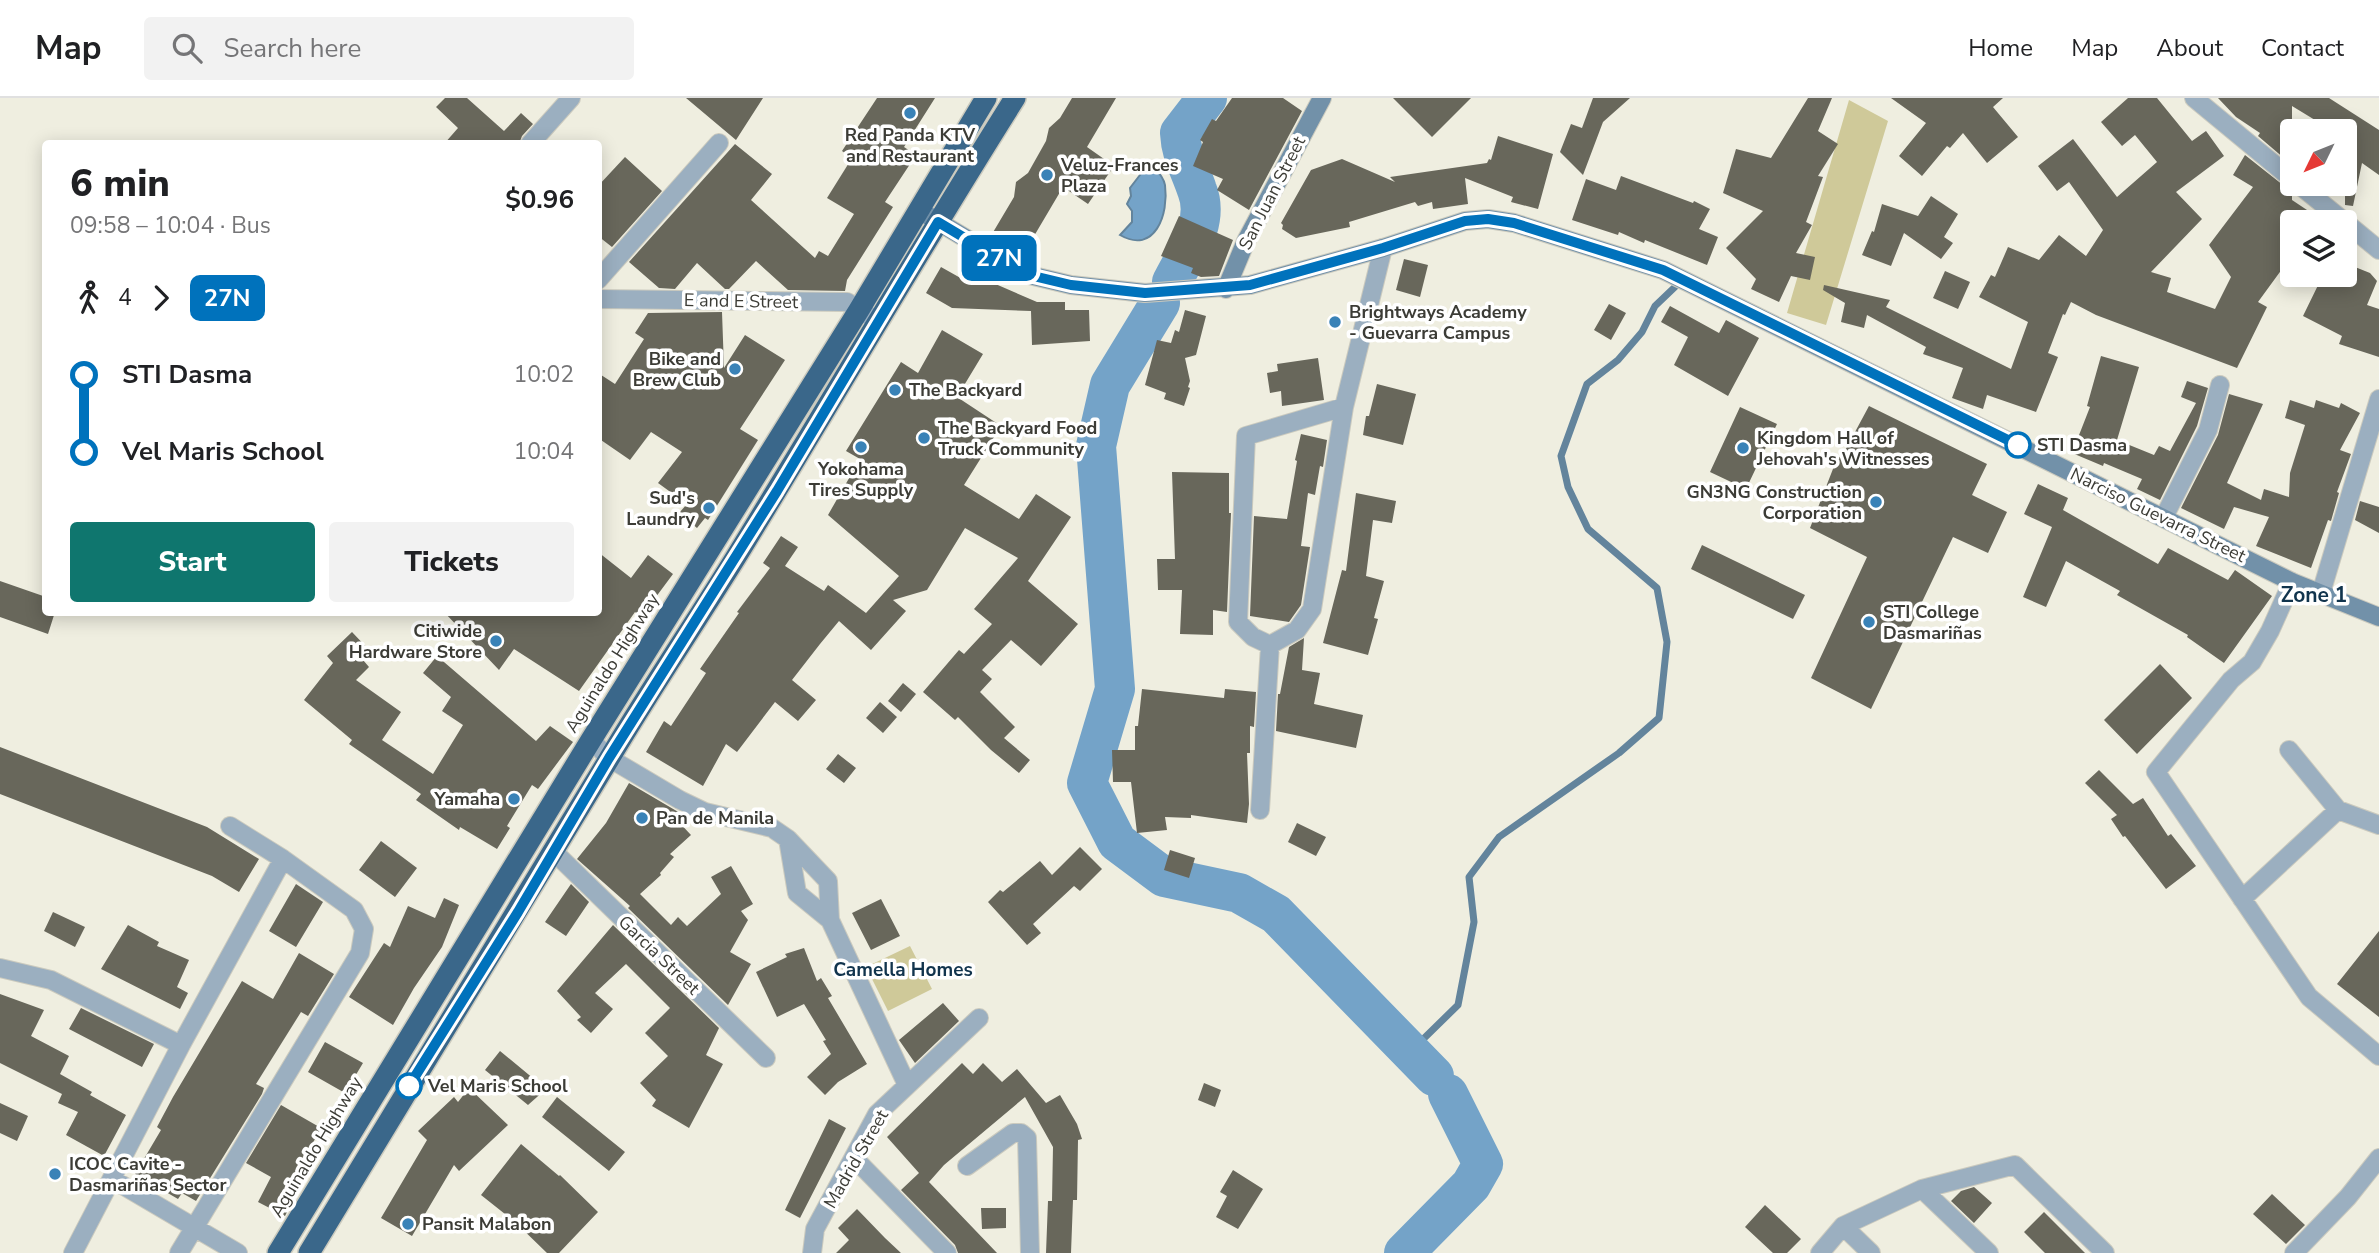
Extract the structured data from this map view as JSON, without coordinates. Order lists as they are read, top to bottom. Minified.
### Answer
{"streets":{"highway":["Aguinaldo Highway"],"street":["San Juan Street","E and E Street","Narciso Guevarra Street","Garcia Street","Madrid Street"]},"crossings":[["San Juan Street","Narciso Guevarra Street"],["E and E Street","Aguinaldo Highway"],["Narciso Guevarra Street","Aguinaldo Highway"],["Aguinaldo Highway","Garcia Street"]],"districts":["Zone 1","Camella Homes"],"places":["Red Panda KTV and Restaurant","Veluz-Frances Plaza","Brightways Academy - Guevarra Campus","Bike and Brew Club","The Backyard","The Backyard Food Truck Community","STI Dasma","Yokohama Tires Supply","Kingdom Hall of Jehovah's Witnesses","GN3NG Construction Corporation","Sud's Laundry","STI College Dasmariñas","Citiwide Hardware Store","Yamaha","Pan de Manila","Vel Maris School","ICOC Cavite - Dasmariñas Sector","Pansit Malabon"],"lines":["bus line 27N"],"north":"bottom left","page":{"header":"Map","search":"Search here","nav":["Home","Map","About","Contact"],"on_map":"27N","heading":["6 min","09:58 – 10:04 · Bus","$0.96"],"legs":["4","27N"],"list":[{"name":"STI Dasma","value":"10:02"},{"name":"Vel Maris School","value":"10:04"}],"buttons":["Start","Tickets"]}}
